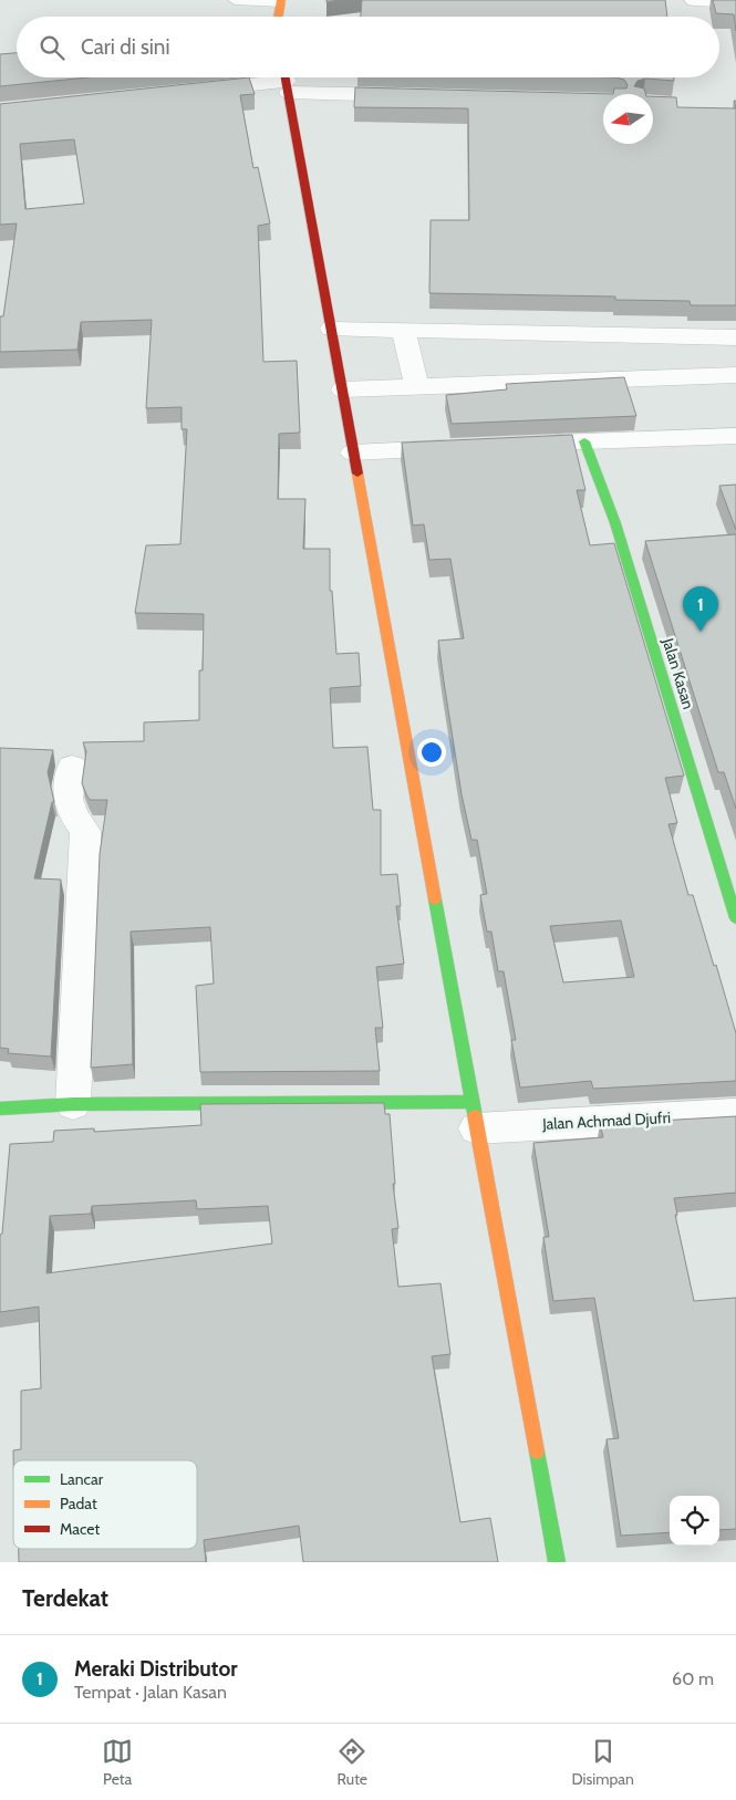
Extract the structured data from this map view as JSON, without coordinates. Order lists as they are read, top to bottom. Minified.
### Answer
{"streets":{"street":["Jalan Kasan","Jalan Achmad Djufri"]},"legend":["Lancar","Padat","Macet"],"north":"left","page":{"search":"Cari di sini","pins":"1","heading":"Terdekat","list":[{"mark":"1","name":"Meraki Distributor","note":"Tempat · Jalan Kasan","value":"60 m"}],"nav":["Peta","Rute","Disimpan"]}}
